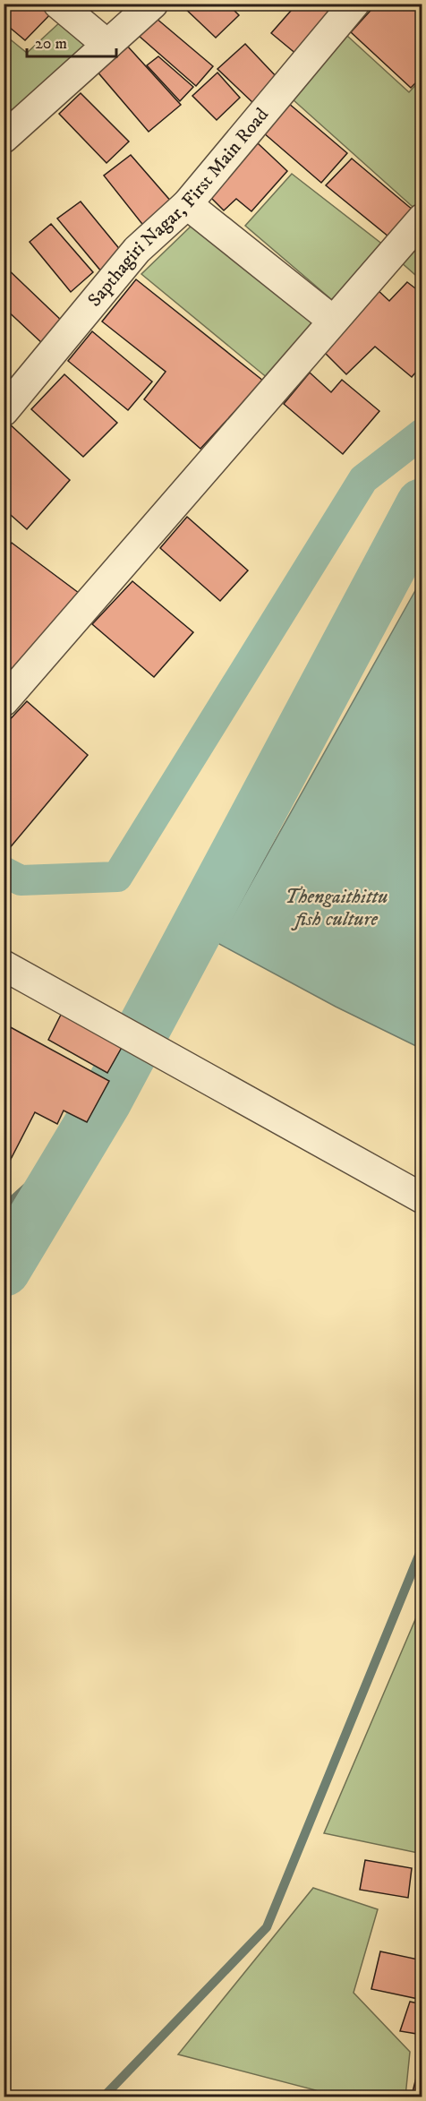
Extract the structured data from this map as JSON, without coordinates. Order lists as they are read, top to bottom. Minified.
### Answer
{"streets":{"street":["Sapthagiri Nagar, First Main Road"]},"water":["Thengaithittu fish culture"],"scale_bar":"20 m"}
